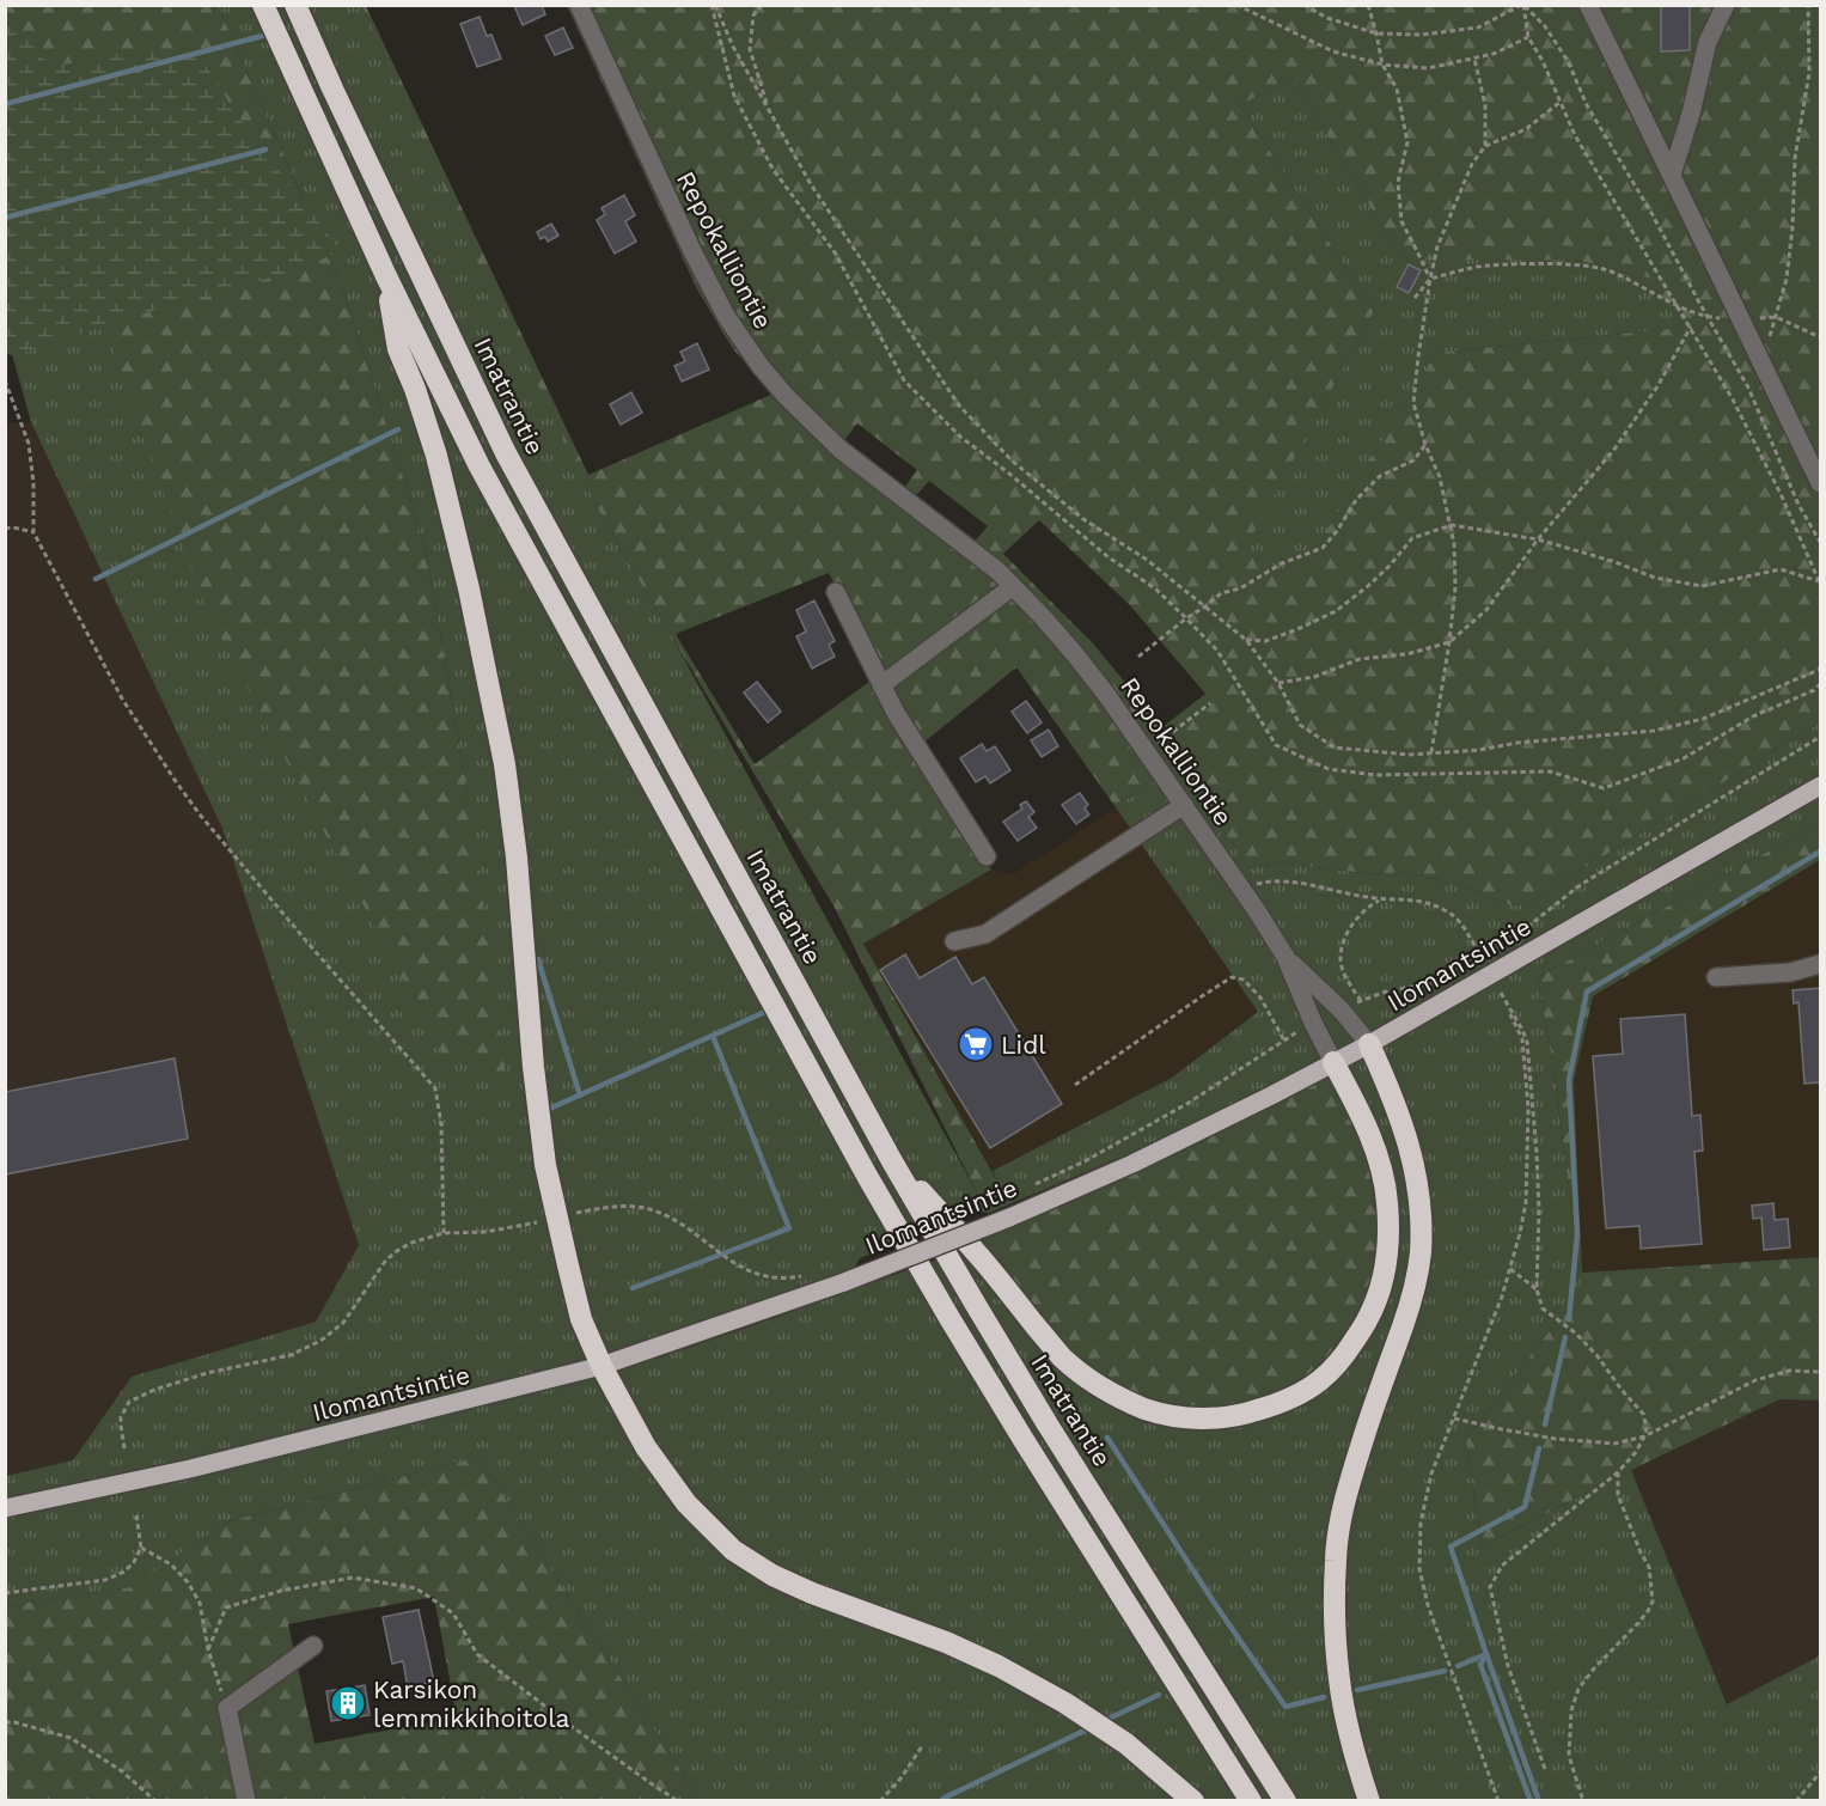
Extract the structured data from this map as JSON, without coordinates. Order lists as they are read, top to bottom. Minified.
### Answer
{"streets":{"highway":["Imatrantie"],"main road":["Ilomantsintie"],"street":["Repokalliontie"]},"crossings":[["Repokalliontie","Ilomantsintie"]],"places":{"supermarket":["Lidl"],"building":["Karsikon lemmikkihoitola"]}}
